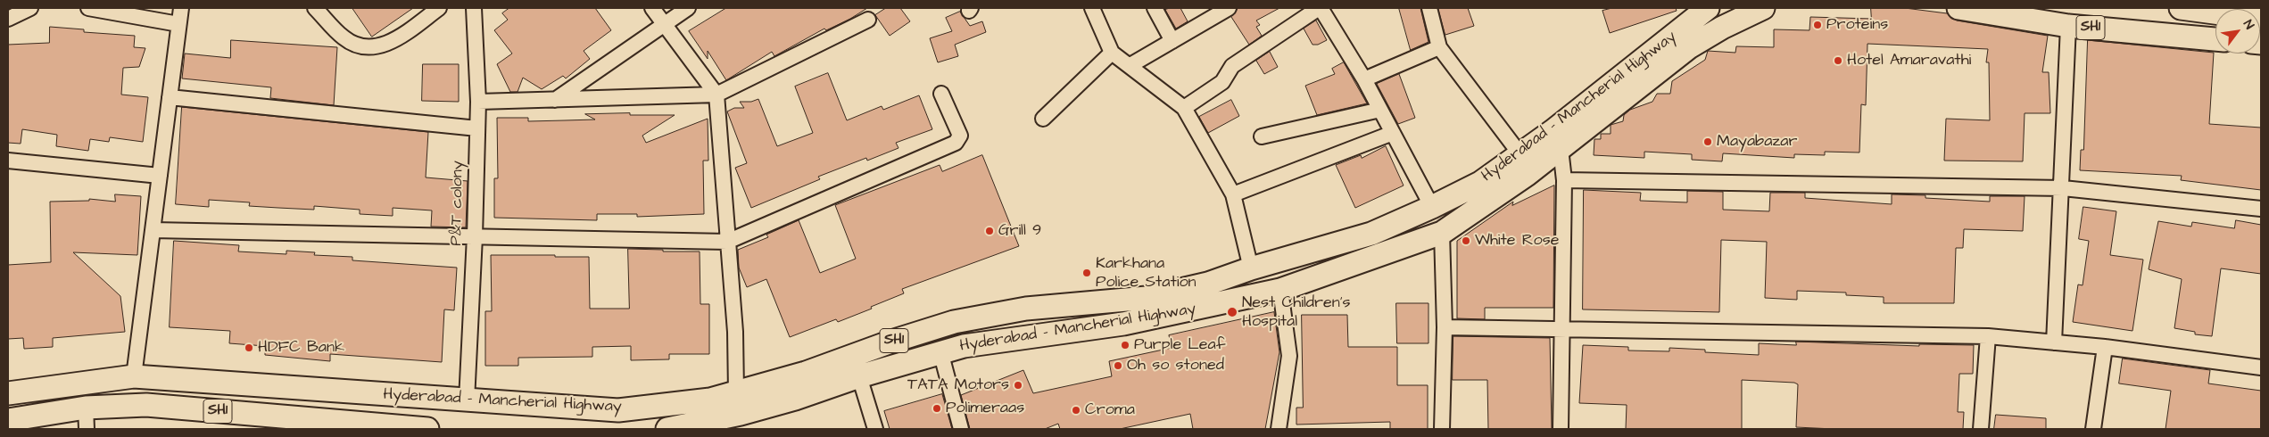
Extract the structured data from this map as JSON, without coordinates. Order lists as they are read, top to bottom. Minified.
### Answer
{"streets":{"main road":["SH1","Hyderabad - Mancherial Highway"],"street":["P&T colony"]},"crossings":[["Hyderabad - Mancherial Highway","P&T colony"]],"places":["Proteins","Hotel Amaravathi","Mayabazar","Grill 9","White Rose","Karkhana Police Station","Nest Children's Hospital","Purple Leaf","HDFC Bank","Oh so stoned","TATA Motors","Polimeraas","Croma"],"north":"top right"}
